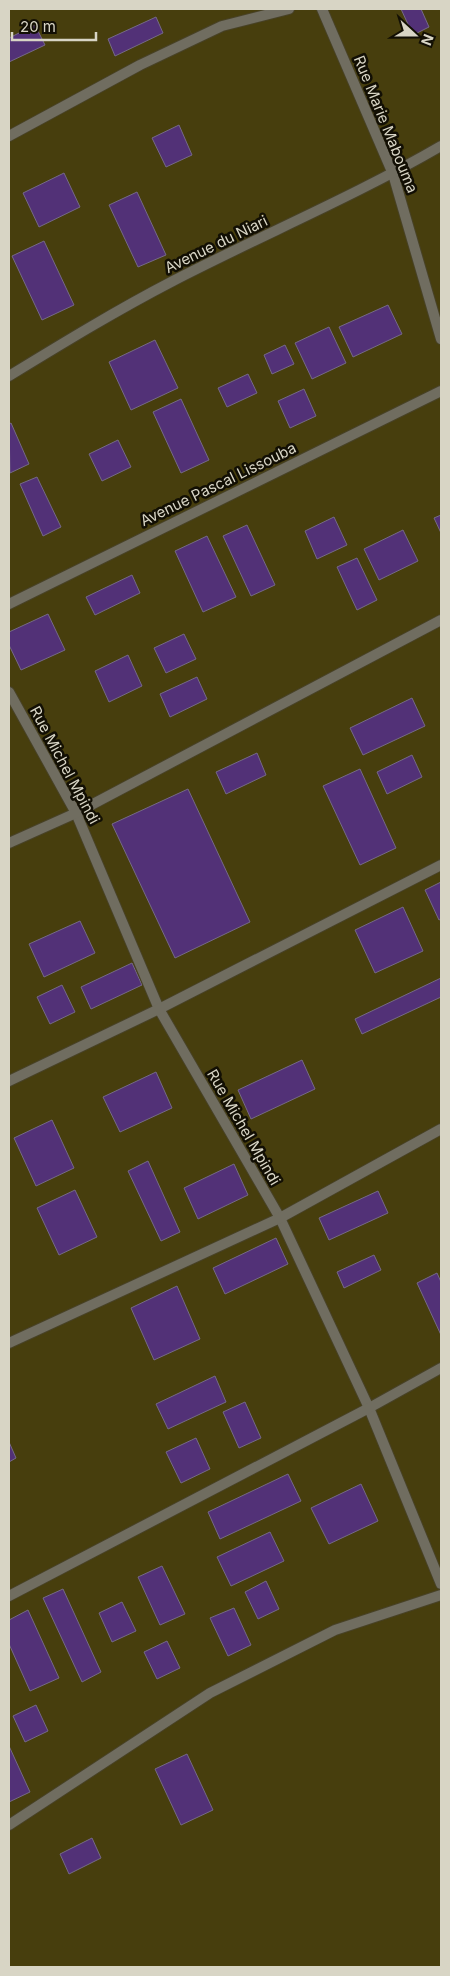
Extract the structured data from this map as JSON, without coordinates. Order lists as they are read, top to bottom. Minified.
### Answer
{"streets":{"street":["Rue Marie Mabouma","Avenue du Niari","Avenue Pascal Lissouba","Rue Michel Mpindi"]},"crossings":[["Rue Marie Mabouma","Avenue du Niari"]],"scale_bar":"20 m","north":"right"}
